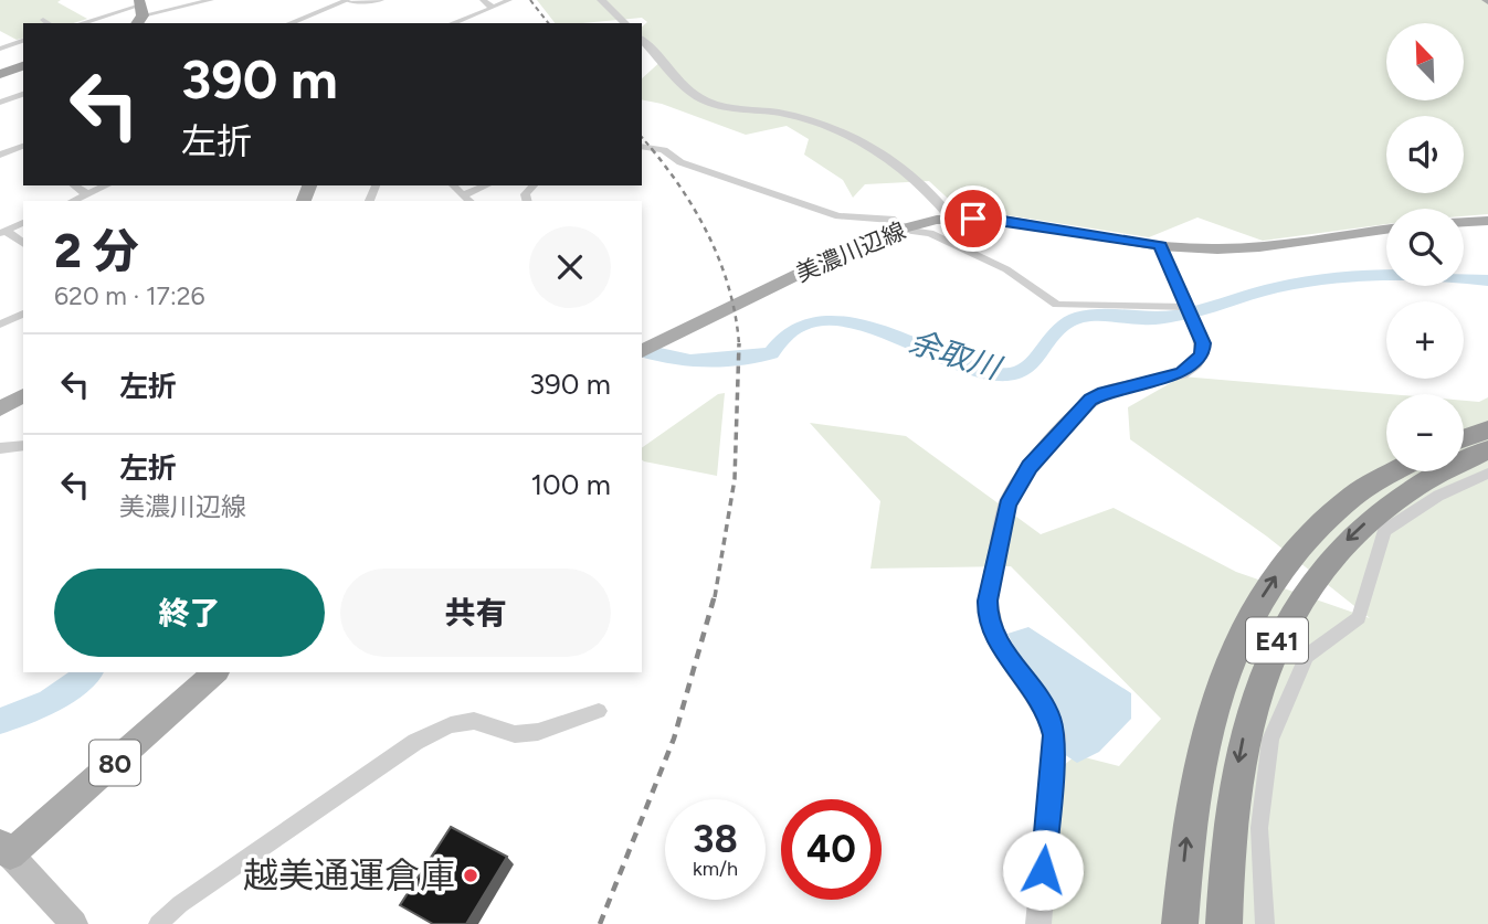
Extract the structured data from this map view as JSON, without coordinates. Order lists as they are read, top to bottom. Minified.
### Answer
{"streets":{"highway":["E41"],"main road":["美濃川辺線","80"]},"water":["余取川"],"places":["越美通運倉庫"],"north":"top left","page":{"map_buttons":["+","−"],"turn":["390 m","左折"],"heading":["2 分","620 m · 17:26"],"list":[{"name":"左折","value":"390 m"},{"name":"左折","note":"美濃川辺線","value":"100 m"}],"buttons":["終了","共有"],"speed":"38 km/h","limit":"40"}}
